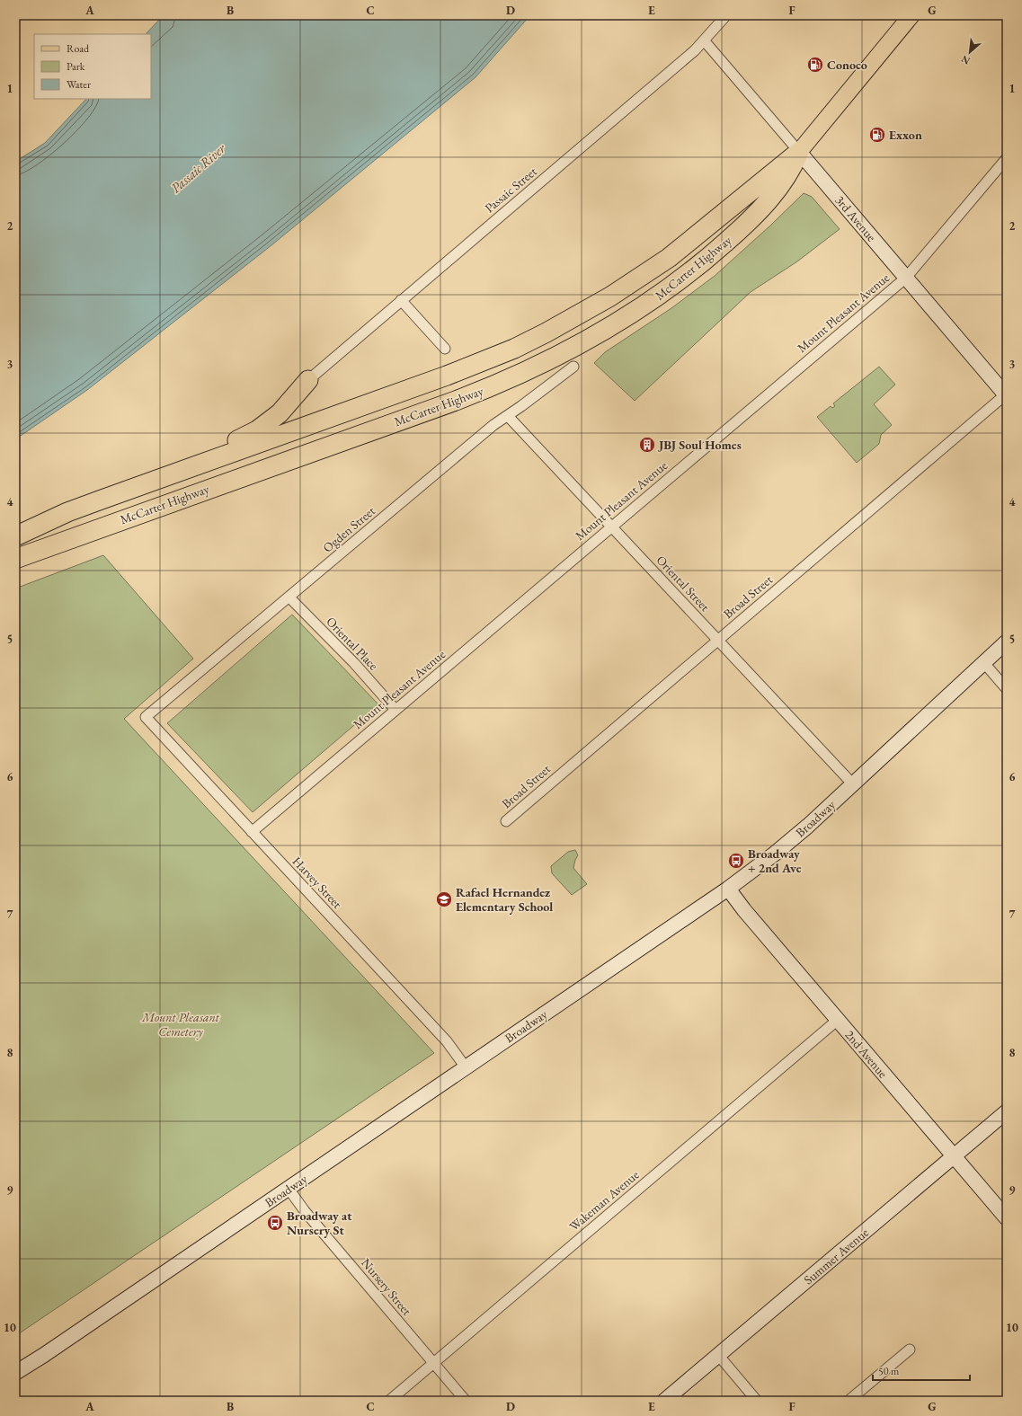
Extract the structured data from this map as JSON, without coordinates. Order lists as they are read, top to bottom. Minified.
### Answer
{"streets":{"highway":["McCarter Highway"],"main road":["3rd Avenue","Broadway","2nd Avenue","Summer Avenue"],"street":["Passaic Street","Mount Pleasant Avenue","Ogden Street","Oriental Street","Broad Street","Oriental Place","Harvey Street","Wakeman Avenue","Nursery Street"]},"crossings":[["Passaic Street","3rd Avenue"],["3rd Avenue","McCarter Highway"],["3rd Avenue","Mount Pleasant Avenue"],["3rd Avenue","Broad Street"],["Mount Pleasant Avenue","Oriental Street"],["Mount Pleasant Avenue","Oriental Place"],["Mount Pleasant Avenue","Harvey Street"],["Ogden Street","Oriental Street"],["Ogden Street","Oriental Place"],["Ogden Street","Harvey Street"],["Oriental Street","Broad Street"],["Oriental Street","Broadway"],["Broadway","Harvey Street"],["Broadway","2nd Avenue"],["Broadway","Nursery Street"],["2nd Avenue","Wakeman Avenue"],["2nd Avenue","Summer Avenue"],["Wakeman Avenue","Nursery Street"]],"water":["Passaic River"],"parks":["Mount Pleasant Cemetery"],"places":{"fuel station":["Conoco","Exxon"],"building":["JBJ Soul Homes"],"bus stop":["Broadway + 2nd Ave","Broadway at Nursery St"],"school or university":["Rafael Hernandez Elementary School"]},"legend":["Road","Park","Water"],"scale_bar":"50 m","north":"bottom left","grid":{"columns":["A","B","C","D","E","F","G"],"rows":["1","2","3","4","5","6","7","8","9","10"]}}
